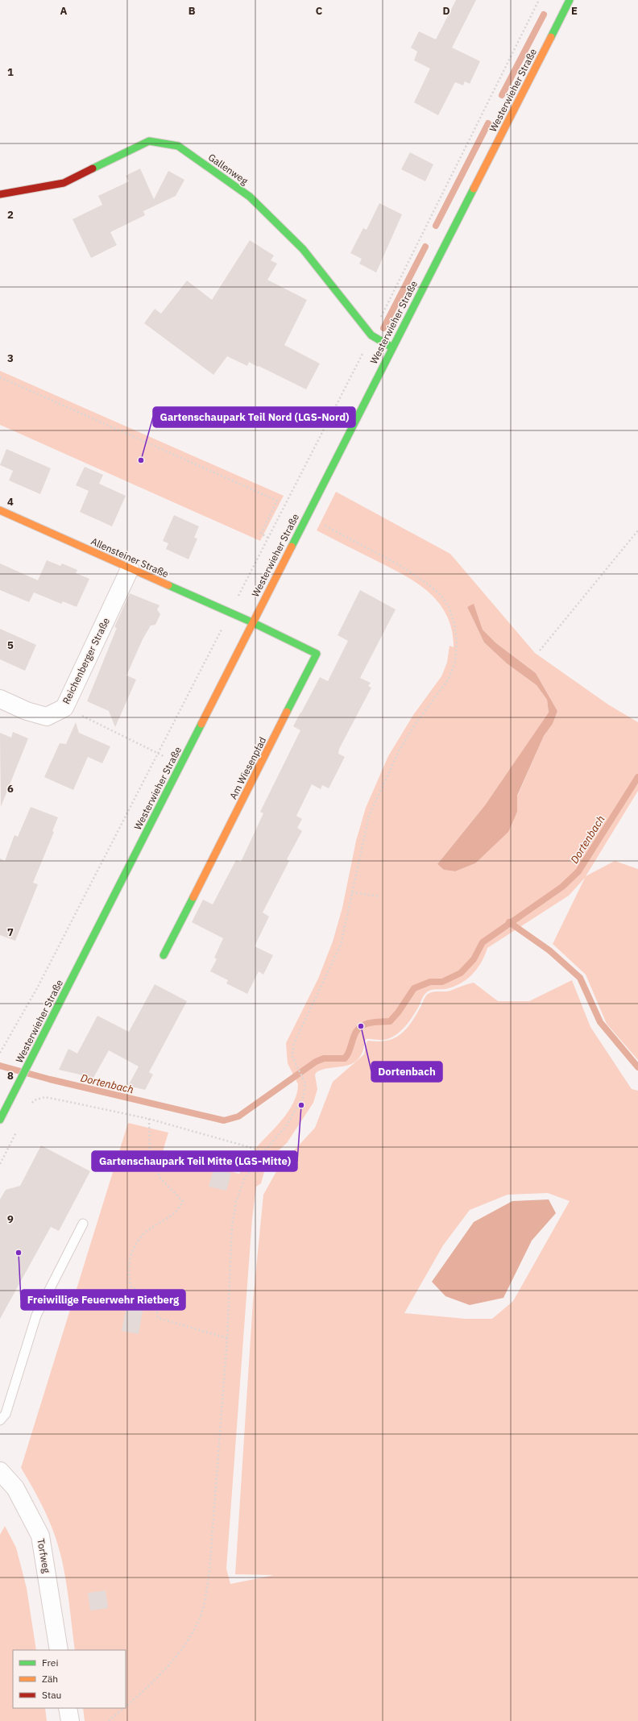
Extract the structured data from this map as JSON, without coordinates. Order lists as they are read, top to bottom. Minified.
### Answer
{"streets":{"main road":["Westerwieher Straße","Gallenweg","Allensteiner Straße","Am Wiesenpfad"],"street":["Reichenberger Straße","Torfweg"]},"crossings":[["Westerwieher Straße","Gallenweg"],["Westerwieher Straße","Allensteiner Straße"],["Westerwieher Straße","Am Wiesenpfad"],["Allensteiner Straße","Reichenberger Straße"],["Allensteiner Straße","Am Wiesenpfad"]],"water":["Dortenbach"],"places":["Gartenschaupark Teil Nord (LGS-Nord)","Dortenbach","Gartenschaupark Teil Mitte (LGS-Mitte)","Freiwillige Feuerwehr Rietberg"],"legend":["Frei","Zäh","Stau"],"grid":{"columns":["A","B","C","D","E"],"rows":["1","2","3","4","5","6","7","8","9"]}}
